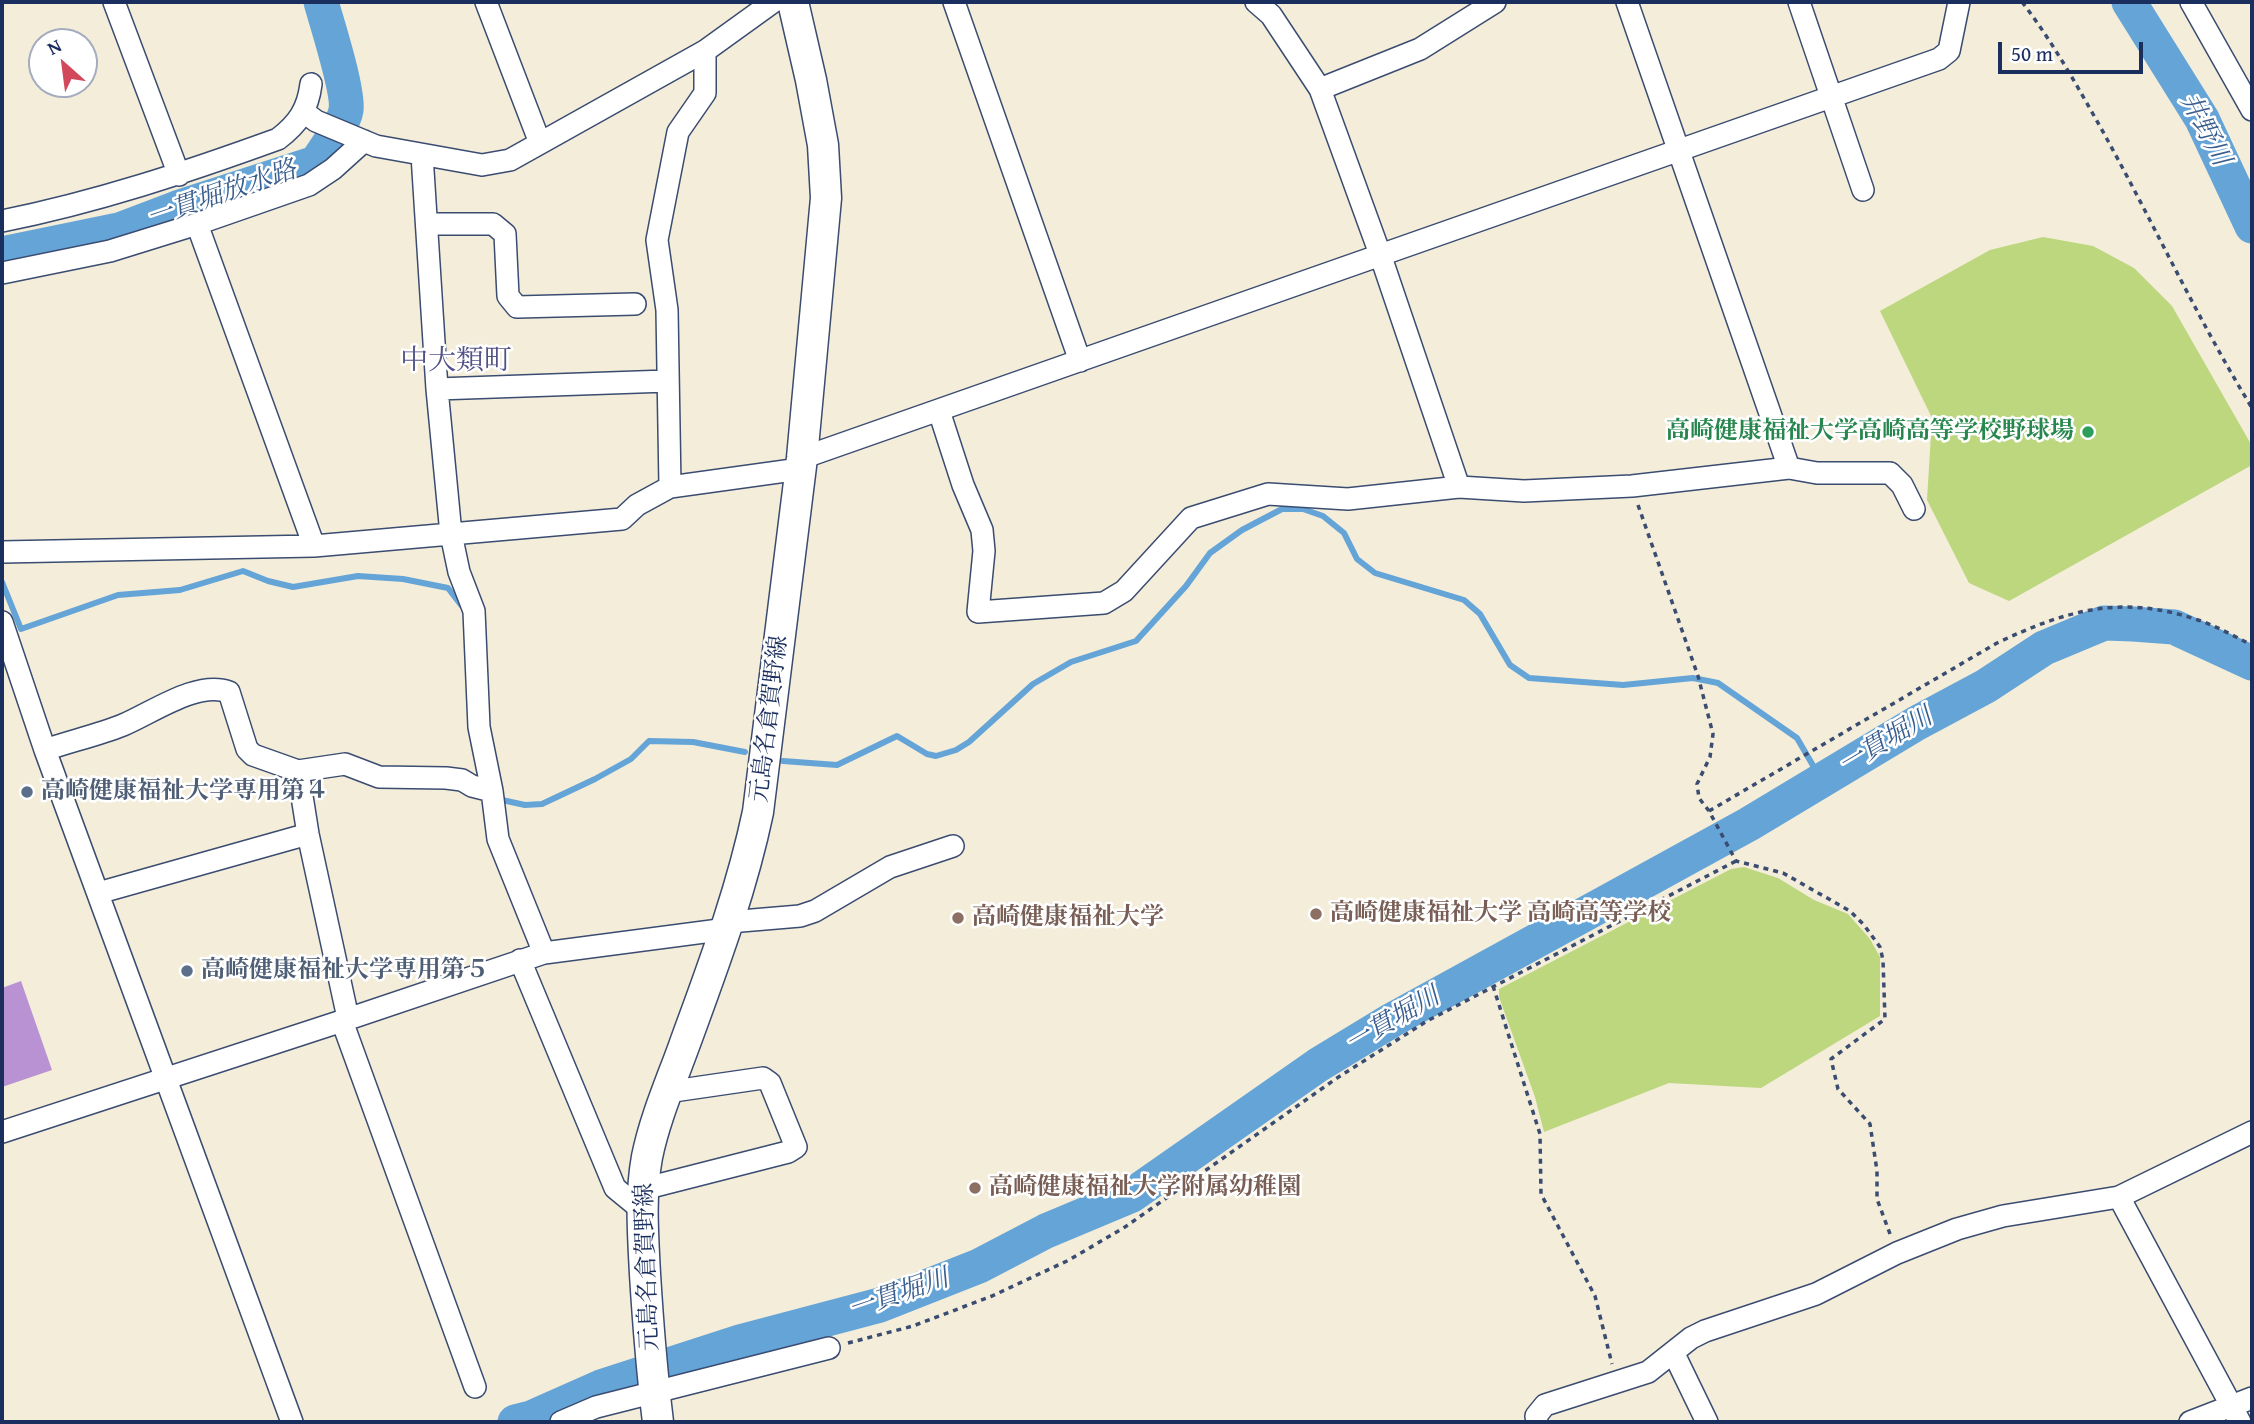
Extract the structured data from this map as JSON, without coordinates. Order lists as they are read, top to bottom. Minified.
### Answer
{"streets":{"main road":["元島名倉賀野線"]},"districts":["中大類町"],"water":["井野川","一貫堀放水路","一貫堀川"],"places":["高崎健康福祉大学高崎高等学校野球場","高崎健康福祉大学専用第４","高崎健康福祉大学 高崎高等学校","高崎健康福祉大学","高崎健康福祉大学専用第５","高崎健康福祉大学附属幼稚園"],"scale_bar":"50 m","north":"top left"}
